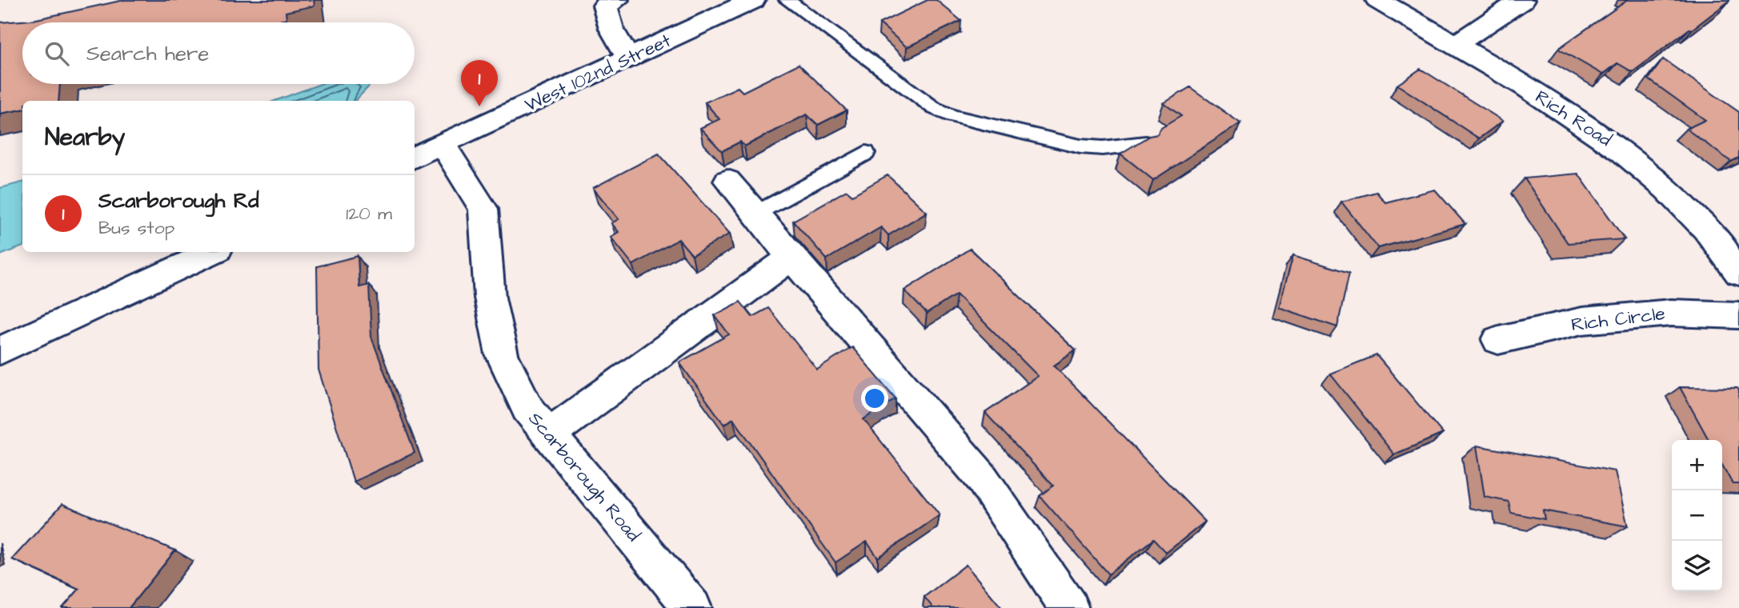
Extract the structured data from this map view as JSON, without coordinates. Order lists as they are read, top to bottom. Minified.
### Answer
{"streets":{"street":["West 102nd Street","Rich Road","Rich Circle","Scarborough Road"]},"crossings":[["West 102nd Street","Scarborough Road"]],"page":{"search":"Search here","pins":"1","heading":"Nearby","list":[{"mark":"1","name":"Scarborough Rd","note":"Bus stop","value":"120 m"}],"map_buttons":["+","−"]}}
